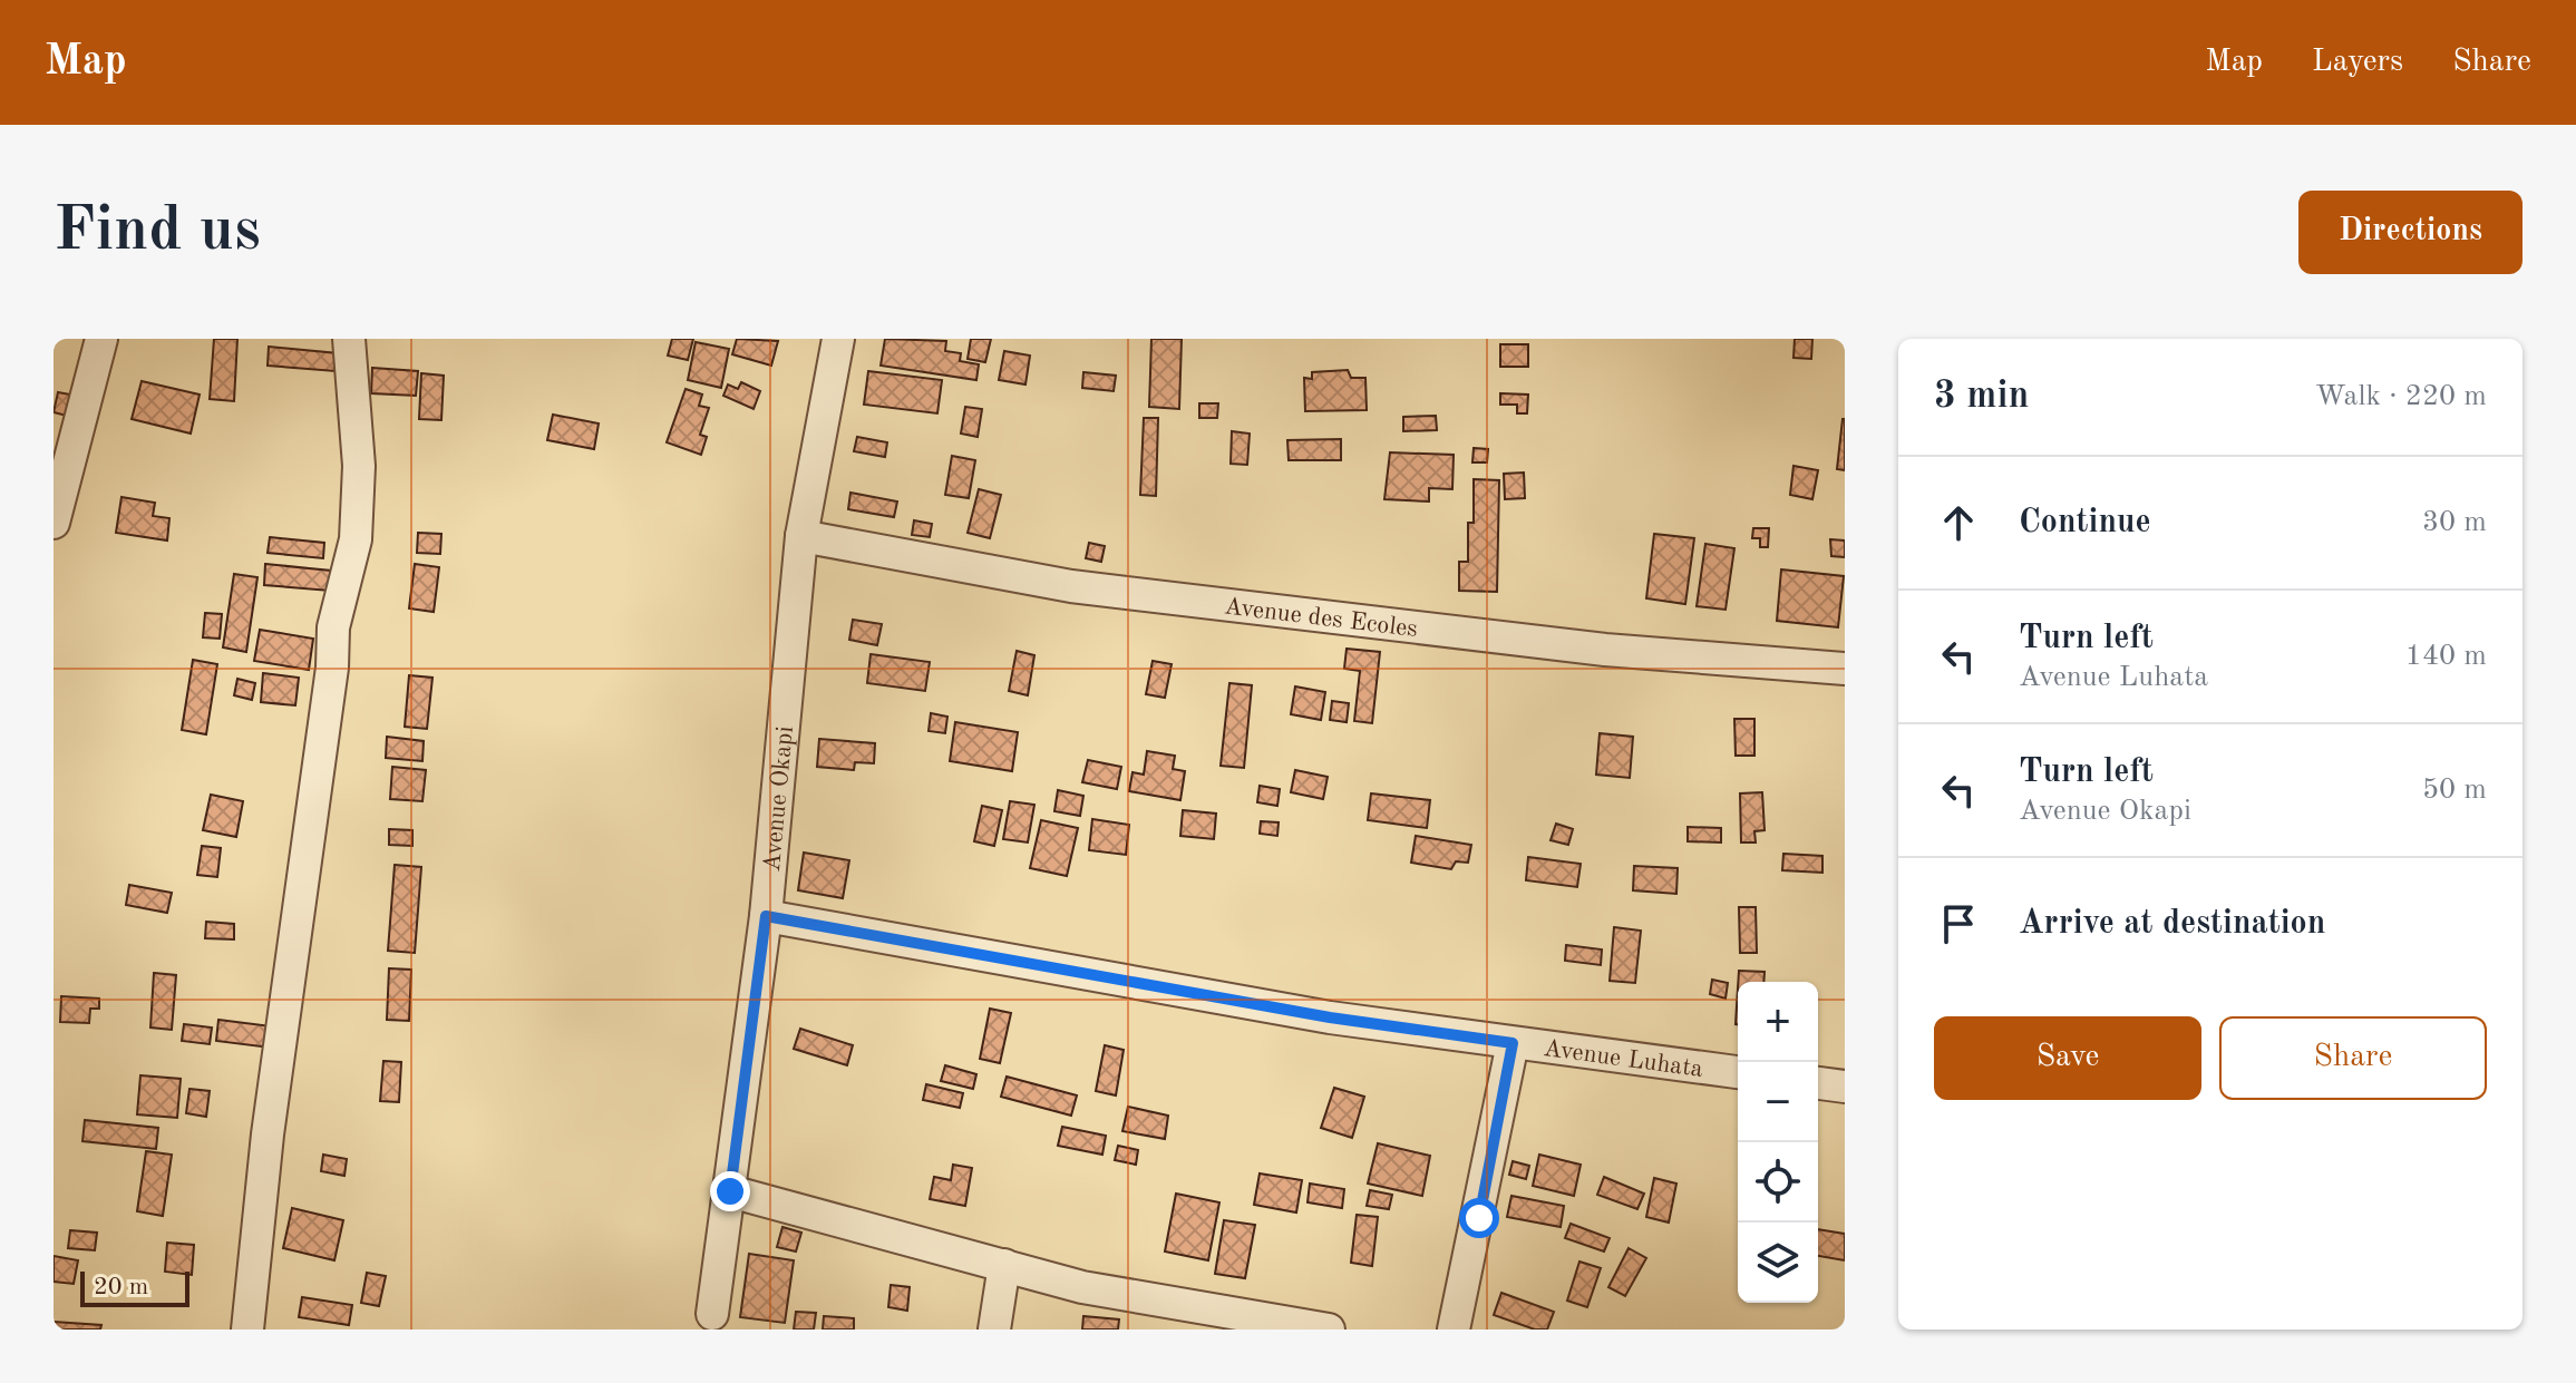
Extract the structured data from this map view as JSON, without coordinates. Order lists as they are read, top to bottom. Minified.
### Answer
{"streets":{"street":["Avenue des Ecoles","Avenue Okapi","Avenue Luhata"]},"crossings":[["Avenue des Ecoles","Avenue Okapi"],["Avenue Okapi","Avenue Luhata"]],"scale_bar":"20 m","page":{"header":"Map","nav":["Map","Layers","Share"],"buttons":["Directions",["Save","Share"]],"title":"Find us","heading":["3 min","Walk · 220 m"],"list":[["Continue","30 m"],["Turn left","Avenue Luhata","140 m"],["Turn left","Avenue Okapi","50 m"],"Arrive at destination"],"map_buttons":["+","−"],"scale":"20 m"}}
